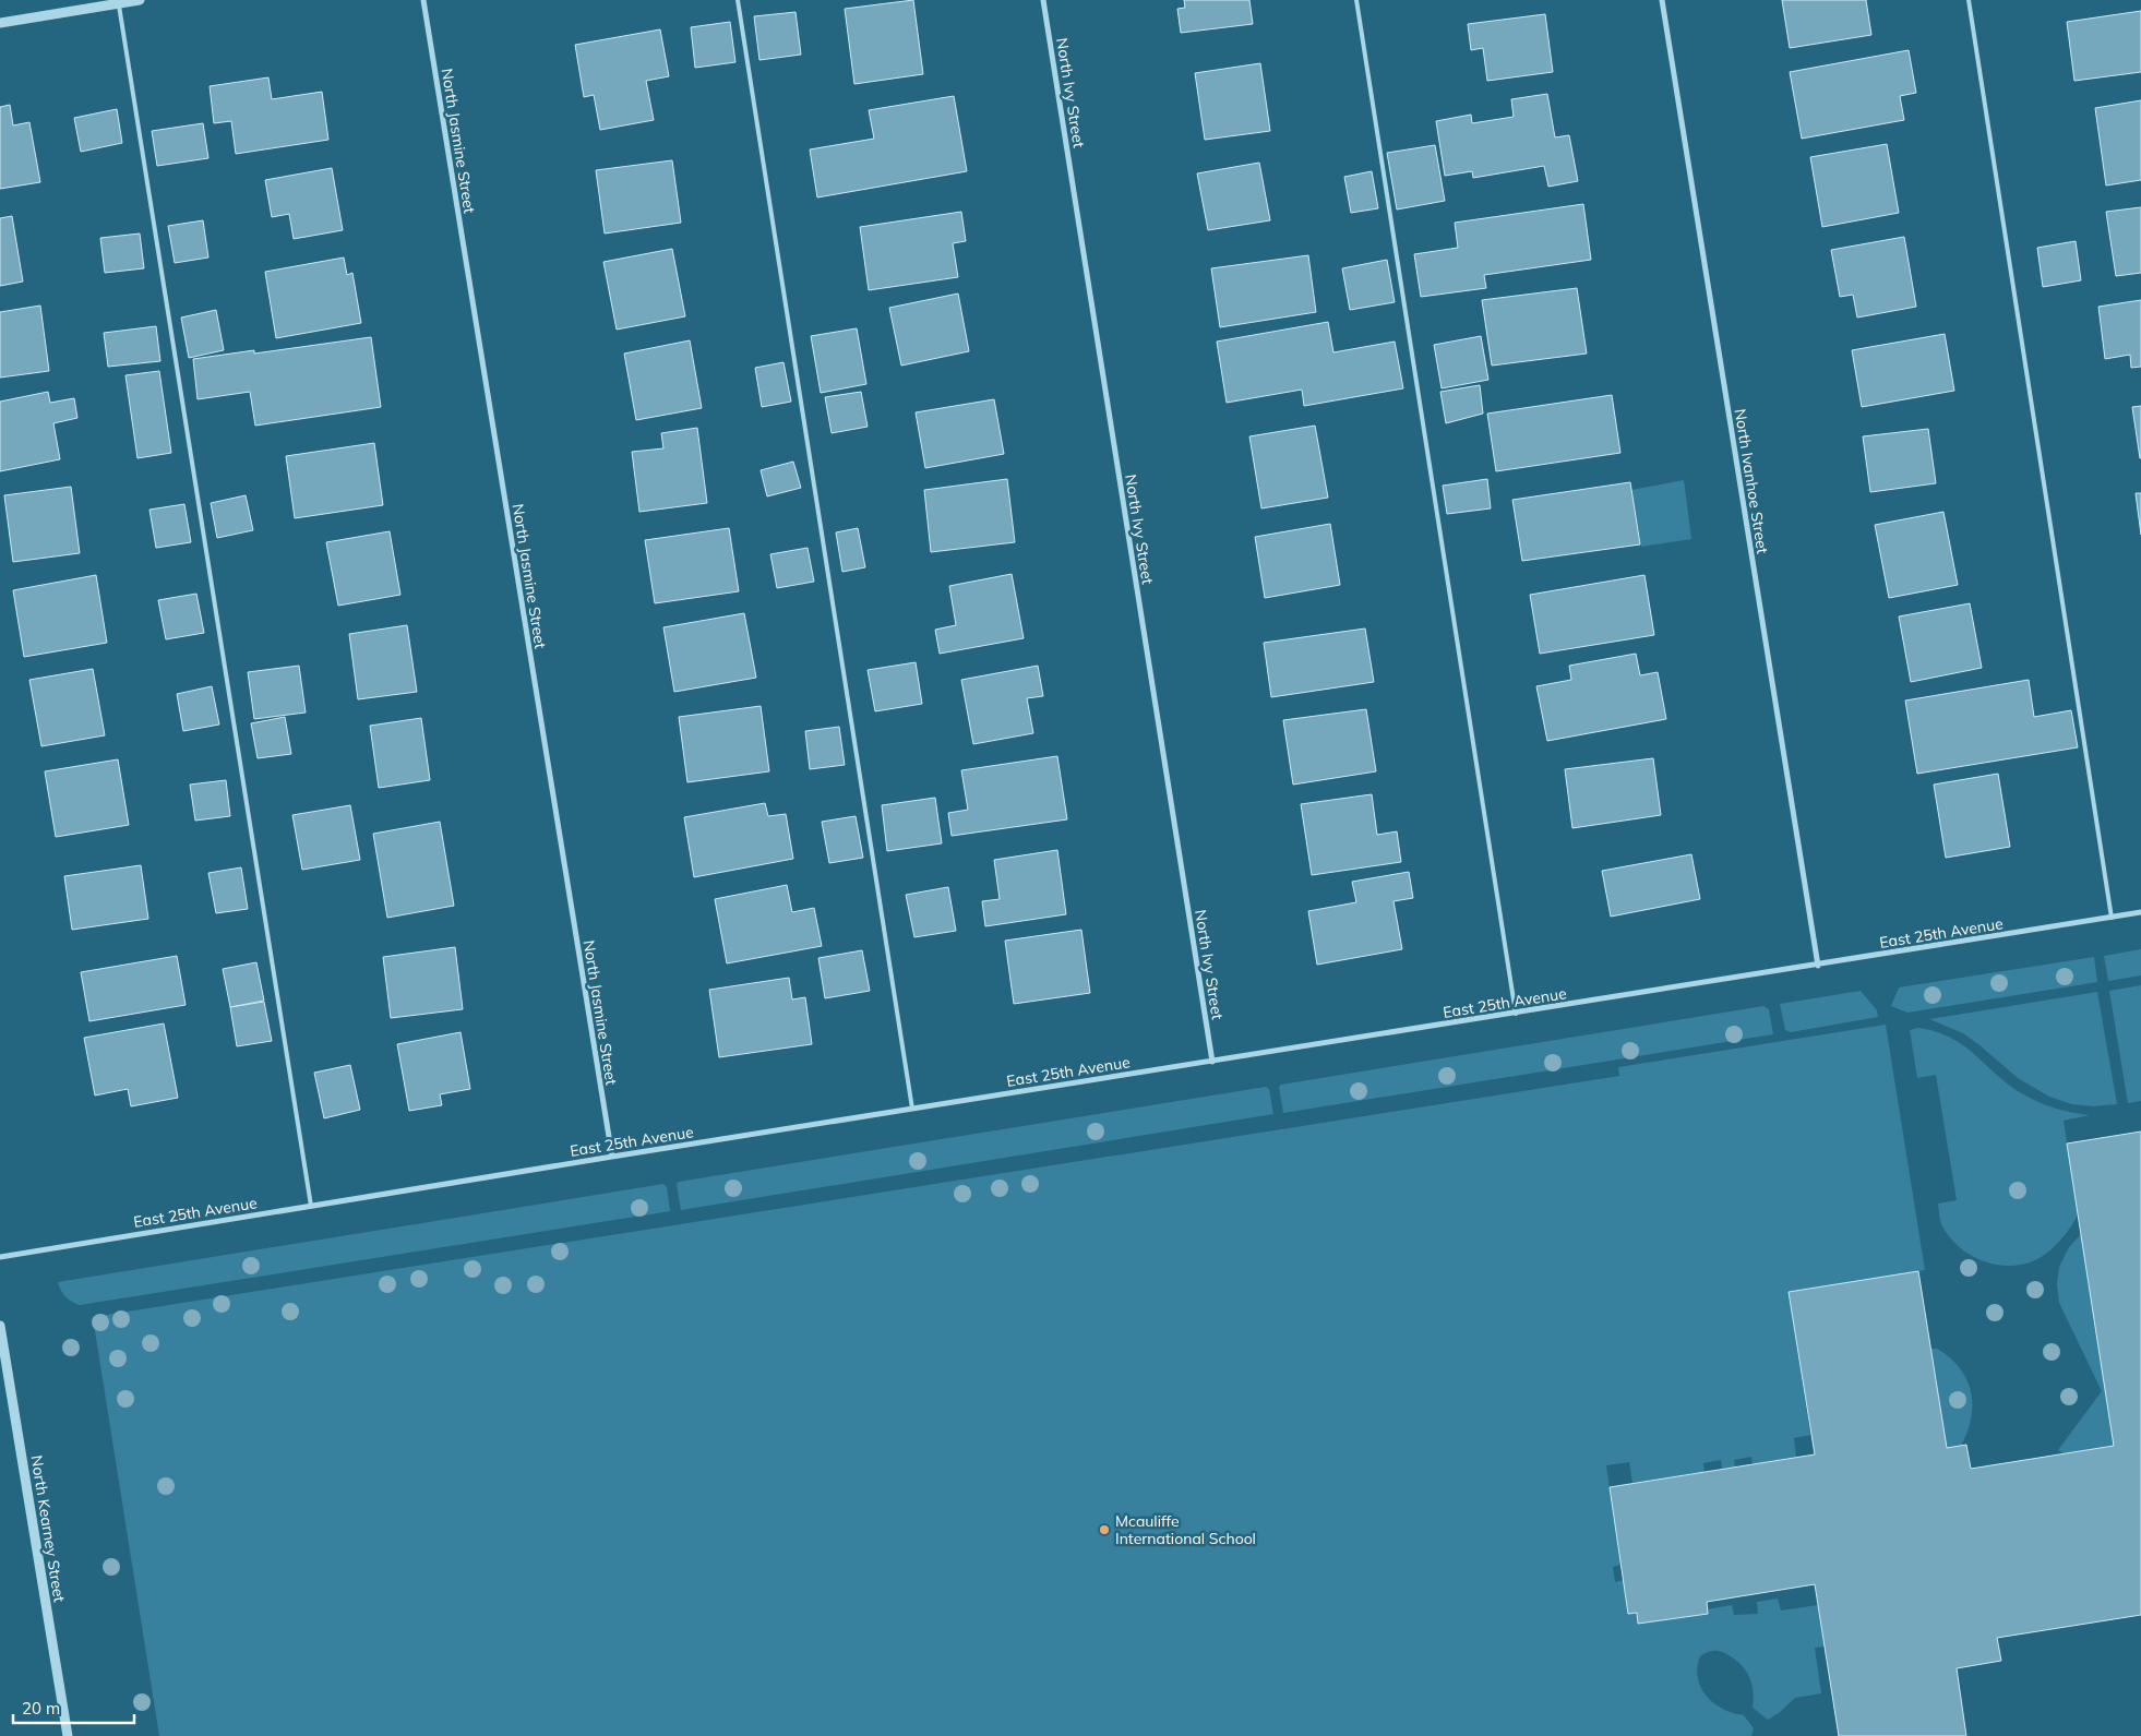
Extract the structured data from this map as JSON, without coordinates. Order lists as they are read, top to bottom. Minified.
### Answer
{"streets":{"street":["North Ivy Street","North Jasmine Street","North Ivanhoe Street","East 25th Avenue","North Kearney Street"]},"crossings":[["North Ivy Street","East 25th Avenue"],["North Jasmine Street","East 25th Avenue"],["North Ivanhoe Street","East 25th Avenue"]],"places":["Mcauliffe International School"],"scale_bar":"20 m"}
